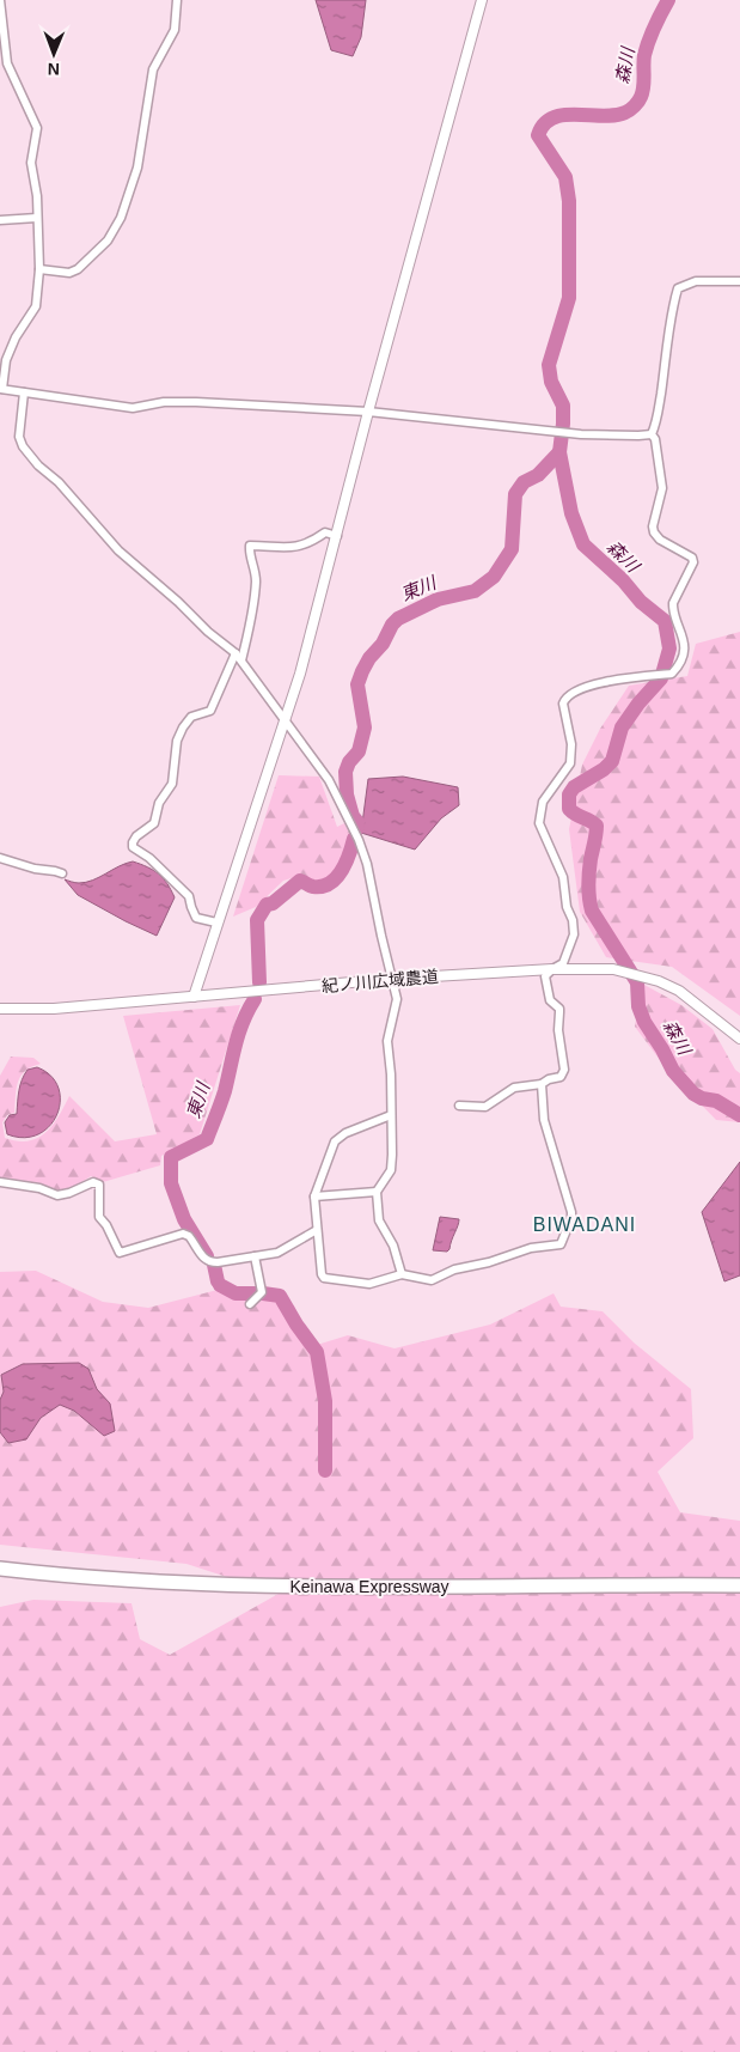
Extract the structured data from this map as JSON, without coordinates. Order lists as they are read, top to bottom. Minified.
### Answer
{"streets":{"highway":["Keinawa Expressway"],"street":["紀ノ川広域農道"]},"districts":["BIWADANI"],"water":["森川","東川"],"north":"bottom"}
